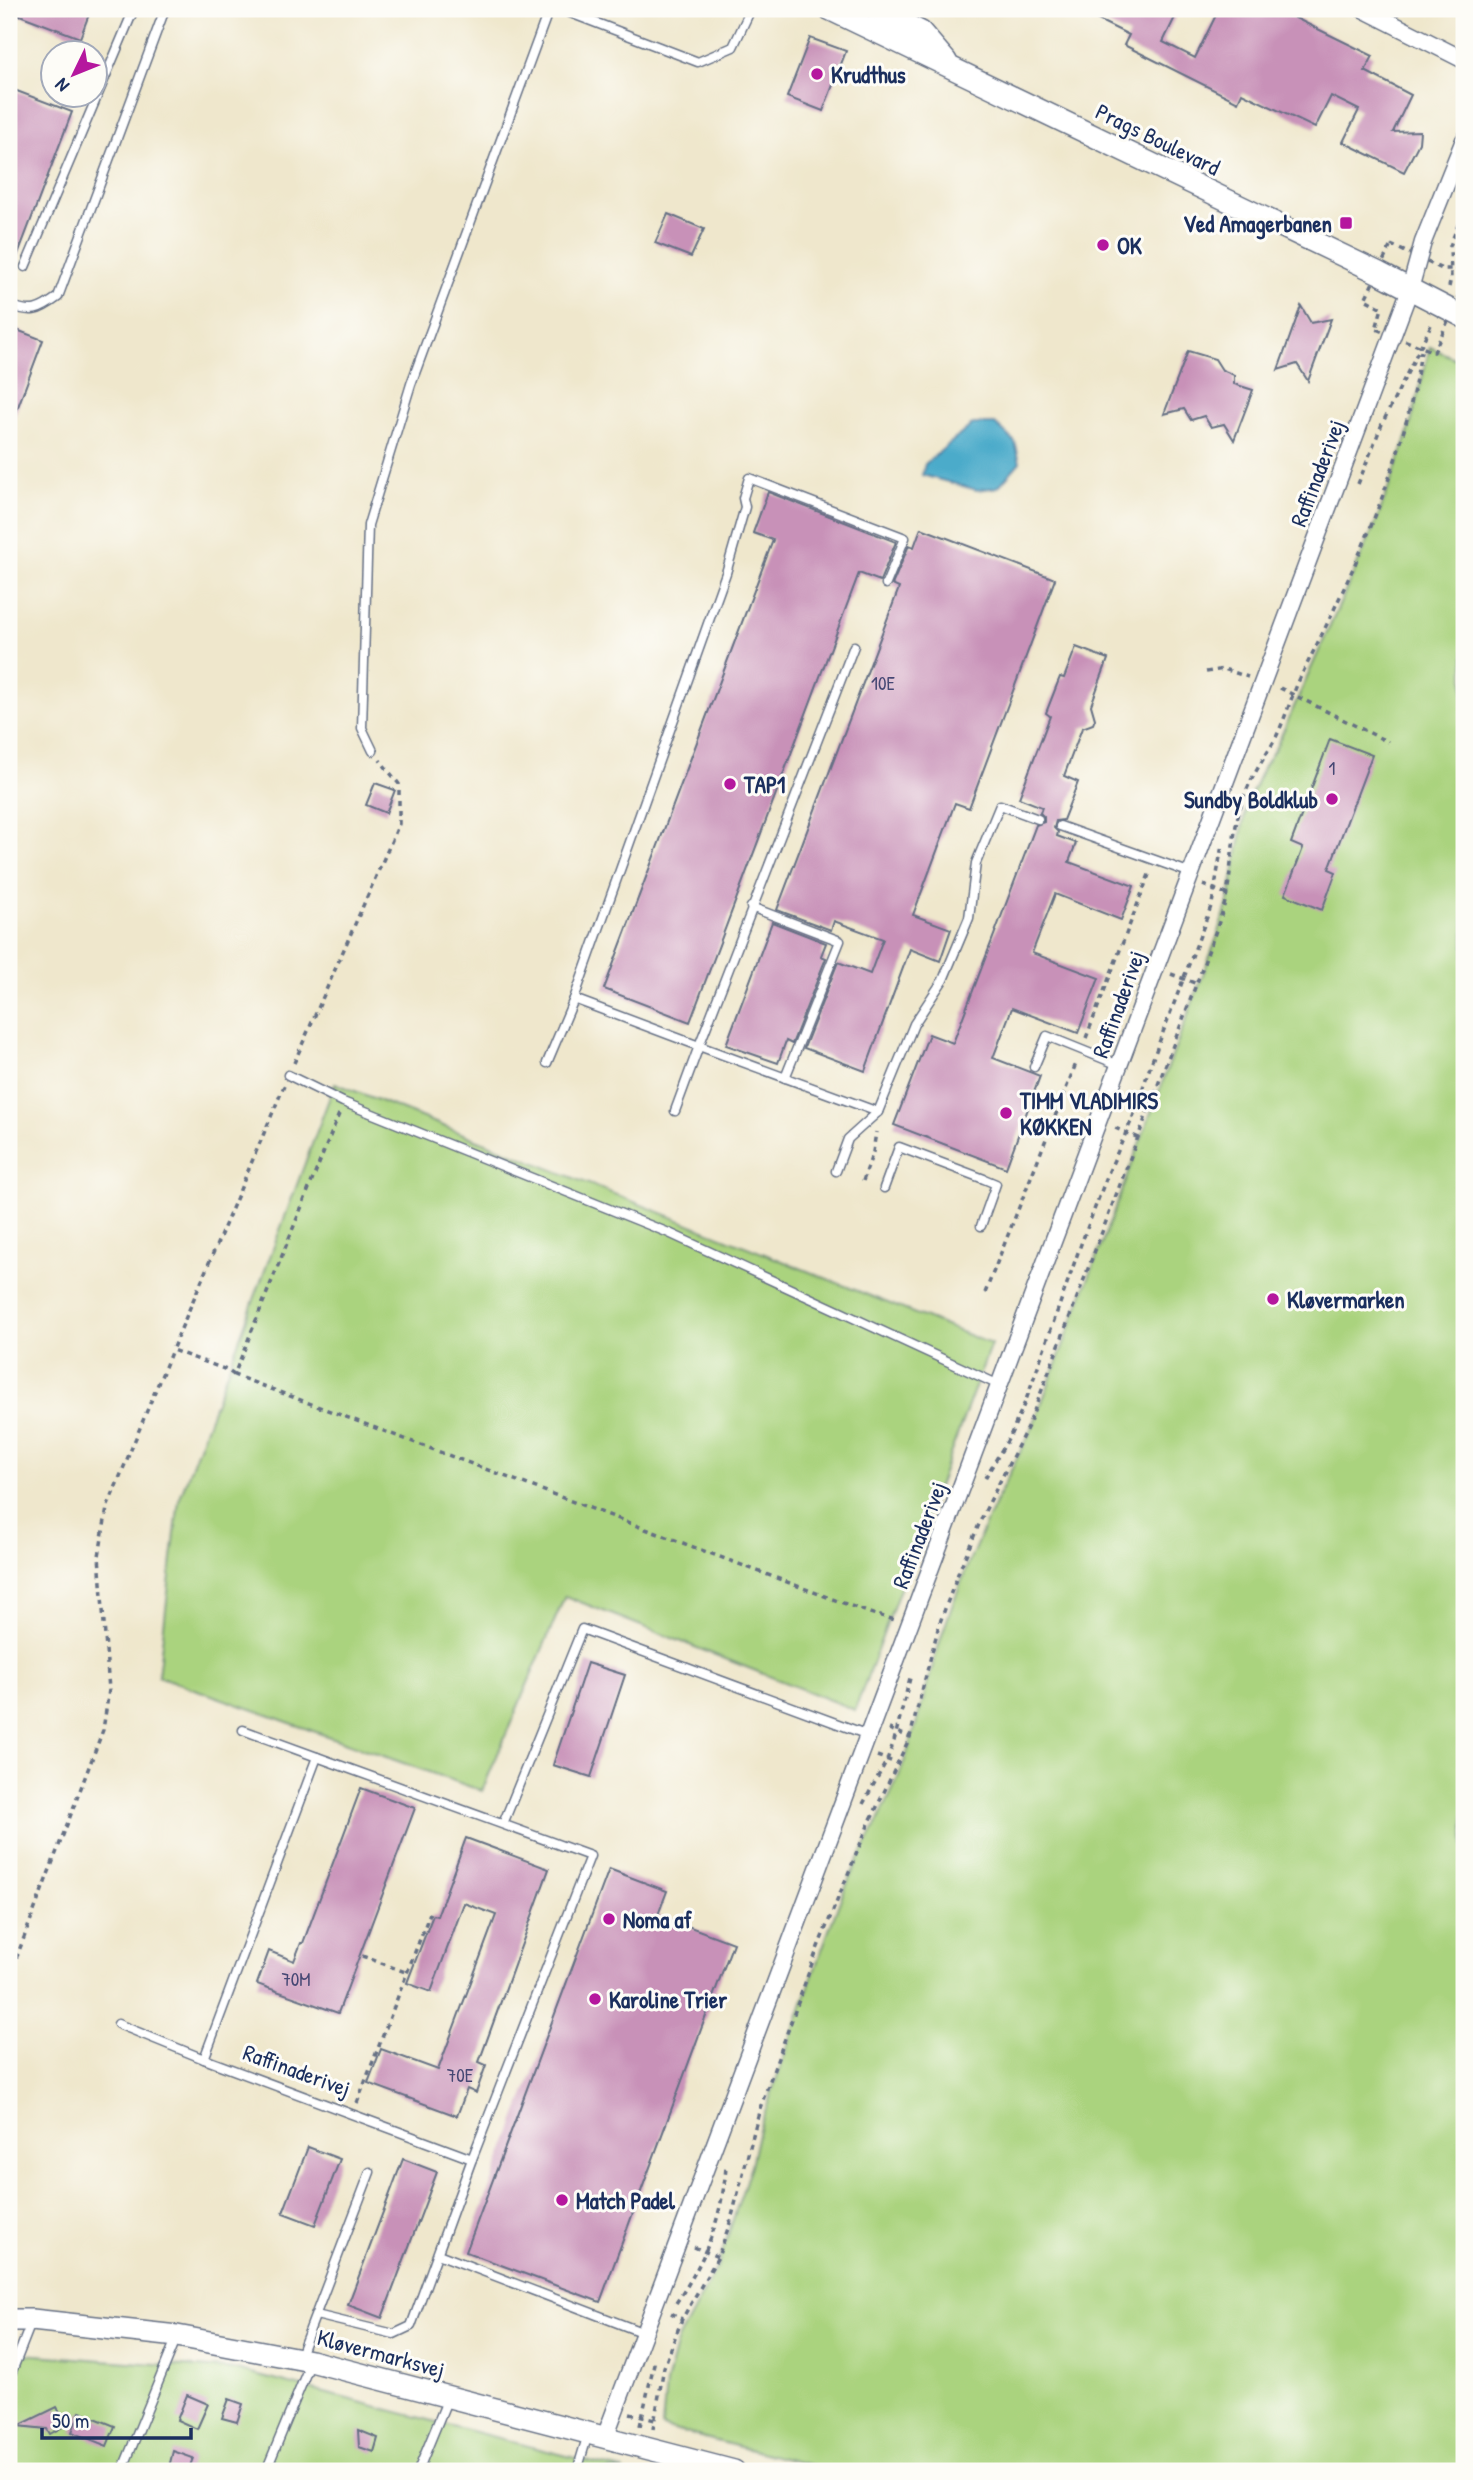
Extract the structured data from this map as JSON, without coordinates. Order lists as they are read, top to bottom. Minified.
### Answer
{"streets":{"street":["Prags Boulevard","Raffinaderivej","Kløvermarksvej"]},"crossings":[["Prags Boulevard","Raffinaderivej"],["Raffinaderivej","Kløvermarksvej"]],"places":{"other":["Krudthus","OK","TAP1","Sundby Boldklub","TIMM VLADIMIRS KØKKEN","Kløvermarken","Noma af","Karoline Trier","Match Padel"],"transit":["Ved Amagerbanen"]},"house_numbers":["10E","1","70M","70E"],"scale_bar":"50 m","north":"bottom left"}
